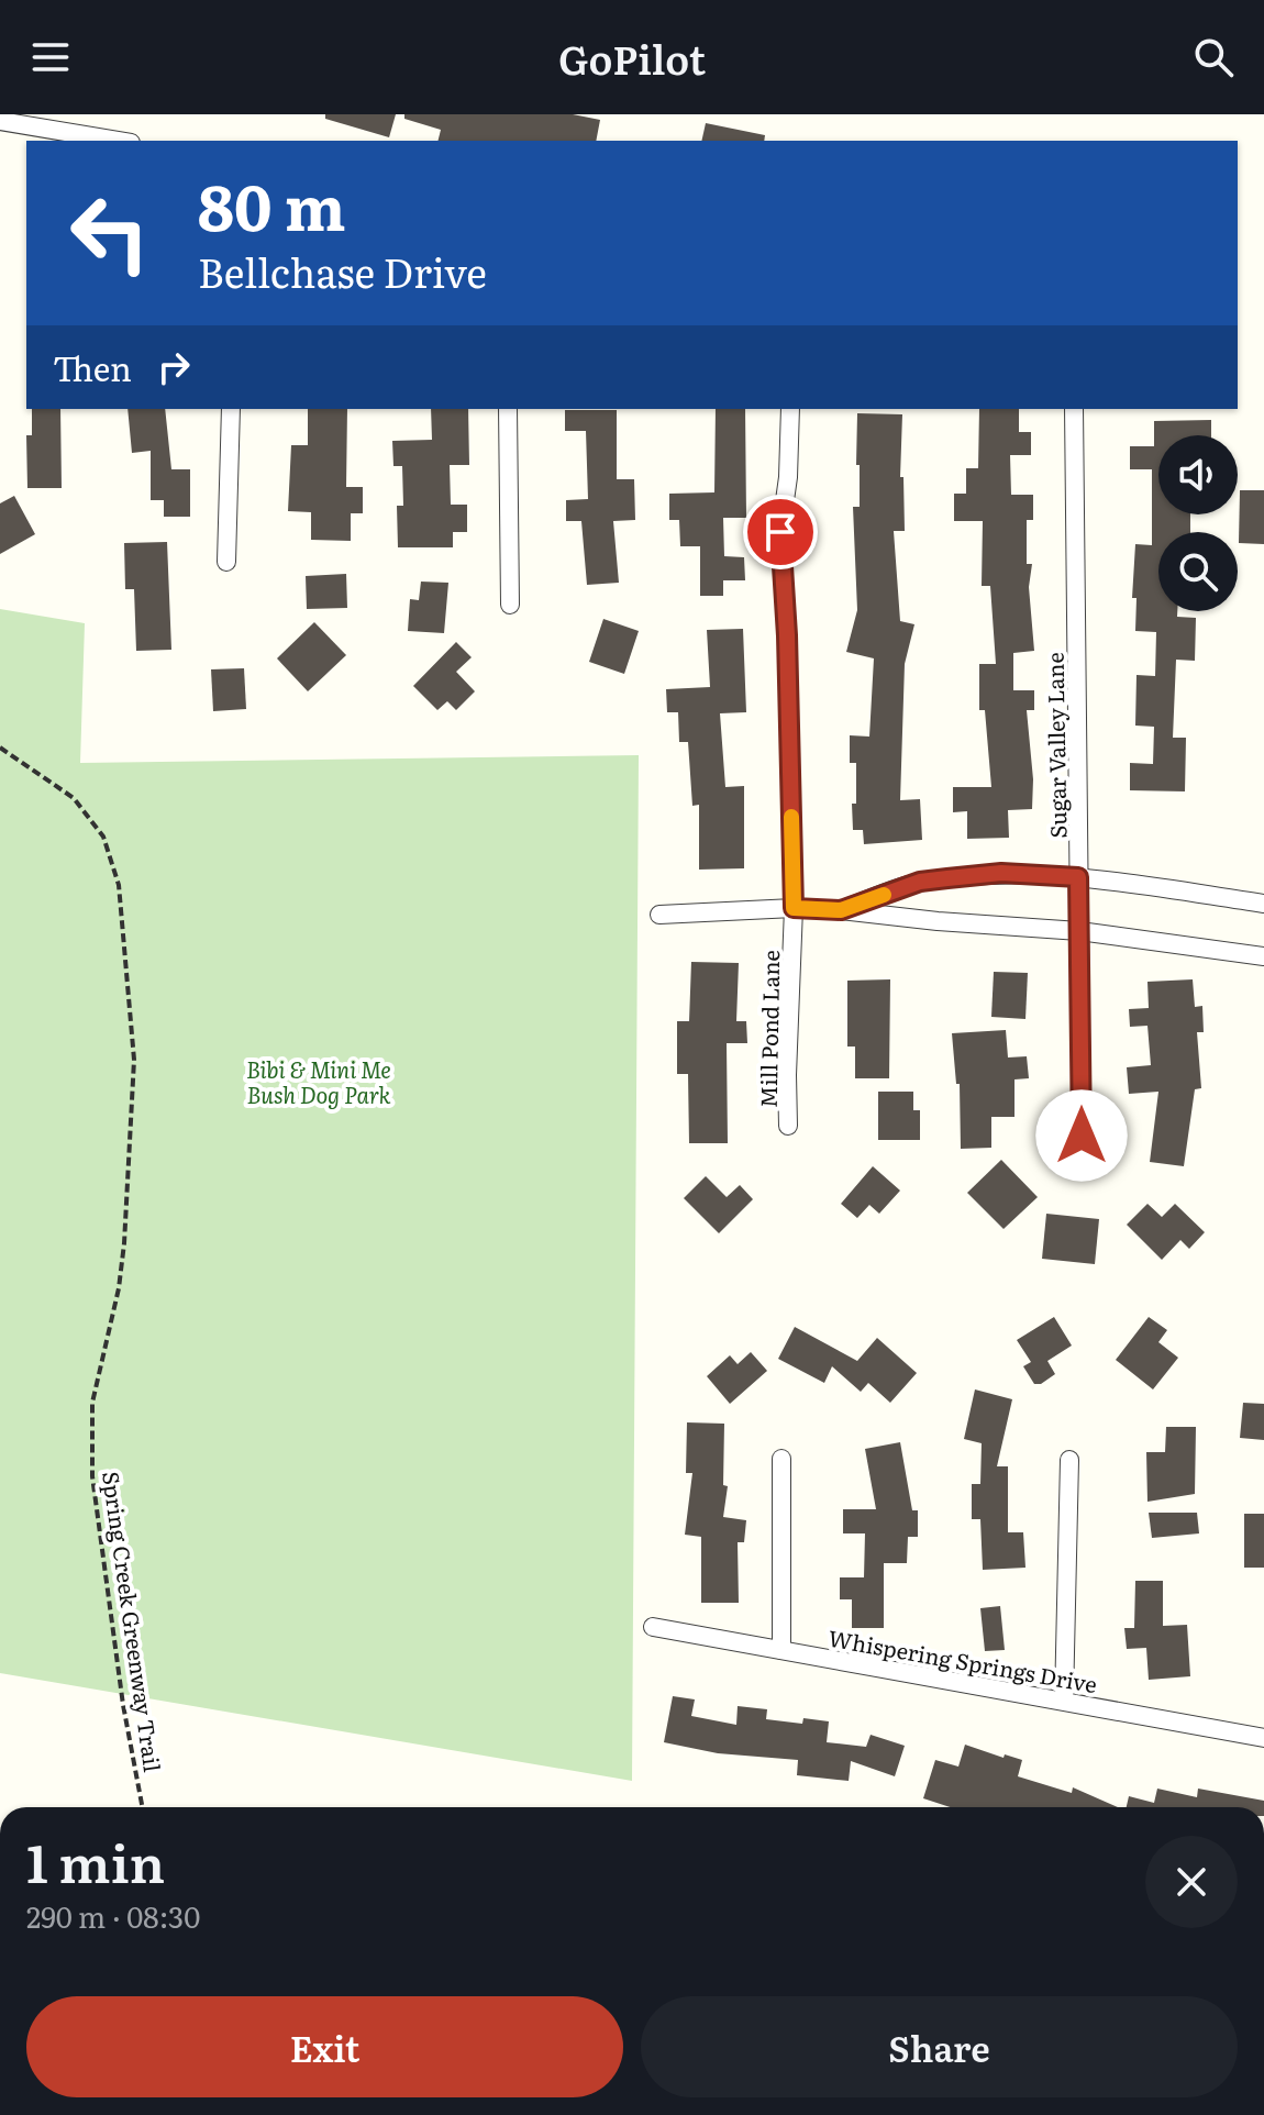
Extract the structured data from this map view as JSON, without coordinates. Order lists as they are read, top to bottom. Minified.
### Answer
{"streets":{"street":["Sugar Valley Lane","Mill Pond Lane","Whispering Springs Drive"],"path":["Spring Creek Greenway Trail"]},"parks":["Bibi & Mini Me Bush Dog Park"],"page":{"header":"GoPilot","turn":["80 m","Bellchase Drive"],"then":"Then","heading":["1 min","290 m · 08:30"],"buttons":["Exit","Share"]}}
